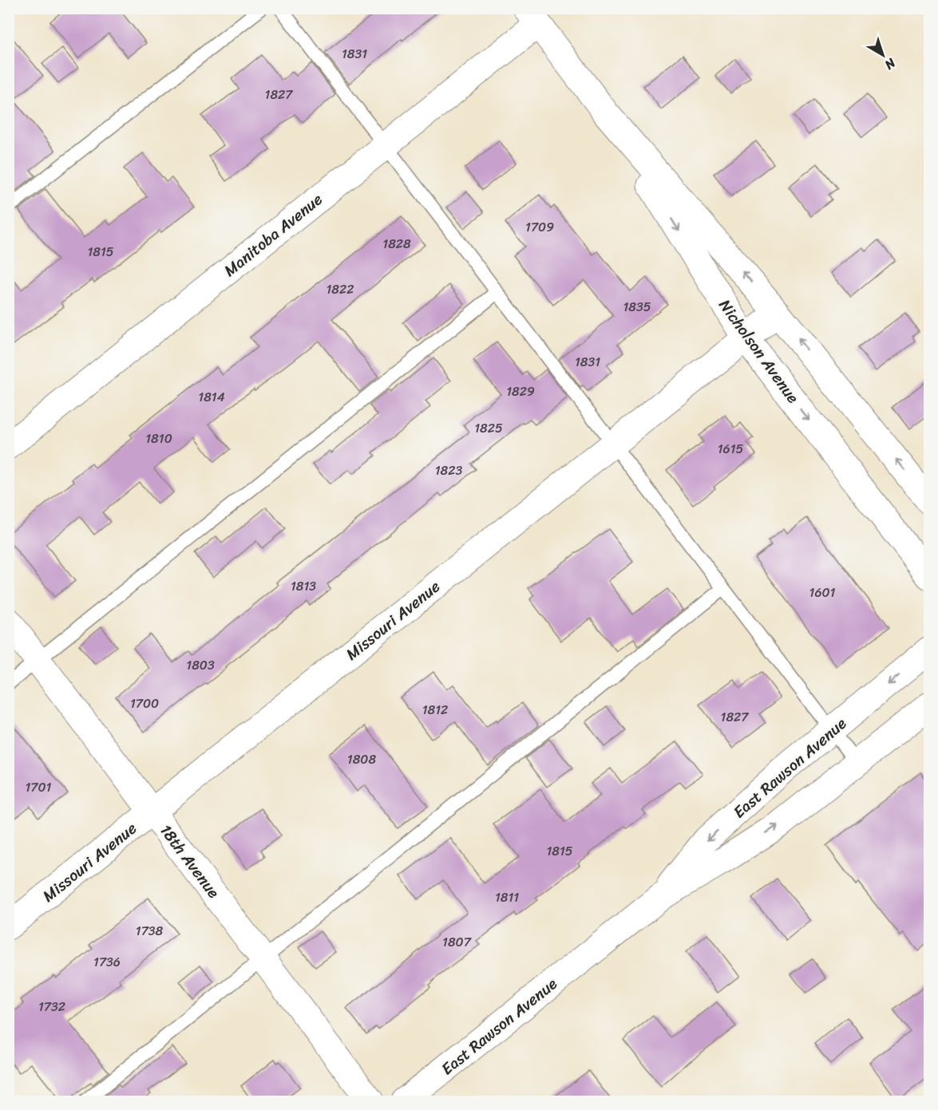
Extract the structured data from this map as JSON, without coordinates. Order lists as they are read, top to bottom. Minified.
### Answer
{"streets":{"street":["Manitoba Avenue","Nicholson Avenue","Missouri Avenue","East Rawson Avenue","18th Avenue"]},"crossings":[["Manitoba Avenue","Nicholson Avenue"],["Nicholson Avenue","Missouri Avenue"],["Missouri Avenue","18th Avenue"]],"house_numbers":["1831","1827","1709","1828","1815","1822","1835","1831","1829","1814","1825","1810","1615","1823","1813","1601","1803","1700","1812","1827","1808","1701","1815","1811","1738","1807","1736","1732"],"north":"bottom right"}
